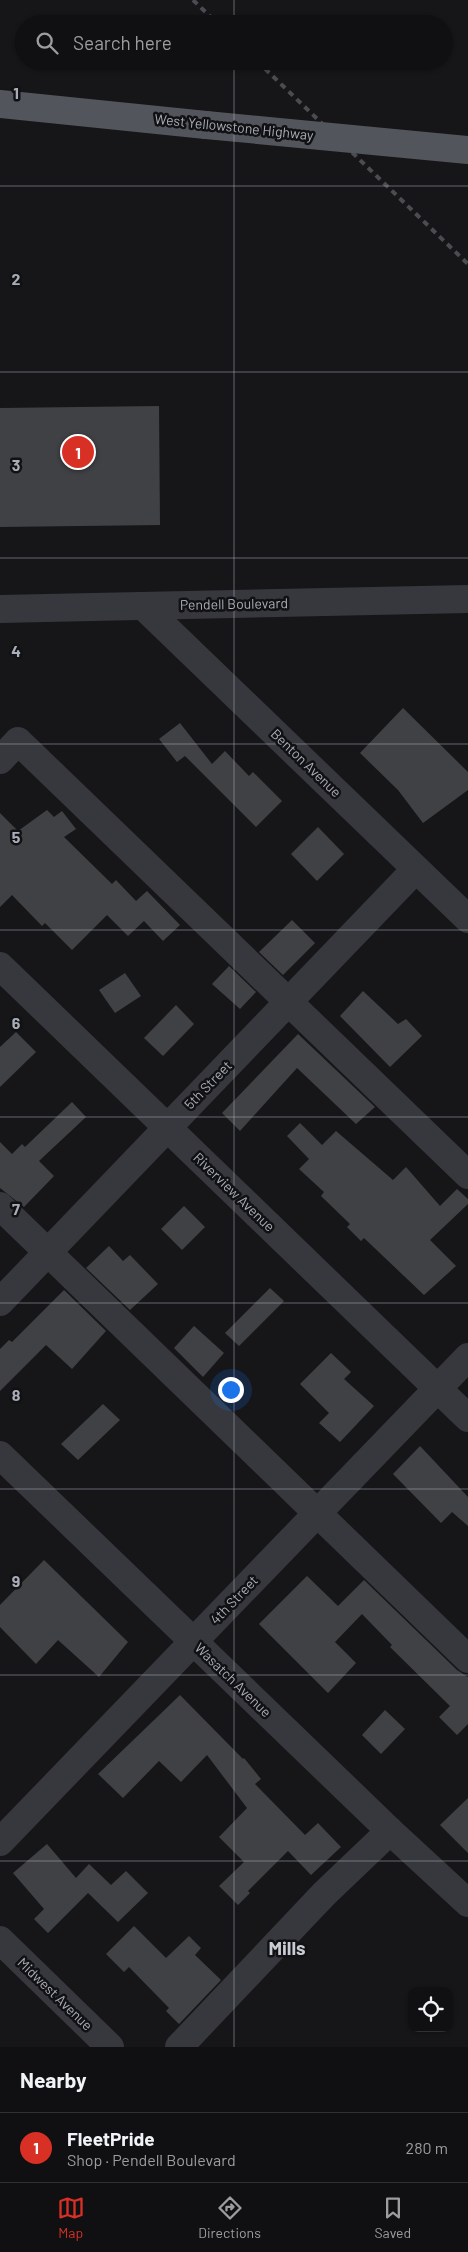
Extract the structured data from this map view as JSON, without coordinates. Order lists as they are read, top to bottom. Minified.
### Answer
{"streets":{"main road":["West Yellowstone Highway"],"street":["Pendell Boulevard","Benton Avenue","5th Street","Riverview Avenue","4th Street","Wasatch Avenue","Midwest Avenue"]},"crossings":[["Pendell Boulevard","Benton Avenue"],["Benton Avenue","5th Street"],["5th Street","Riverview Avenue"],["Riverview Avenue","4th Street"],["4th Street","Wasatch Avenue"]],"districts":["Mills"],"page":{"search":"Search here","pins":"1","heading":"Nearby","list":[{"mark":"1","name":"FleetPride","note":"Shop · Pendell Boulevard","value":"280 m"}],"nav":["Map","Directions","Saved"]},"grid":{"rows":["1","2","3","4","5","6","7","8","9"]}}
